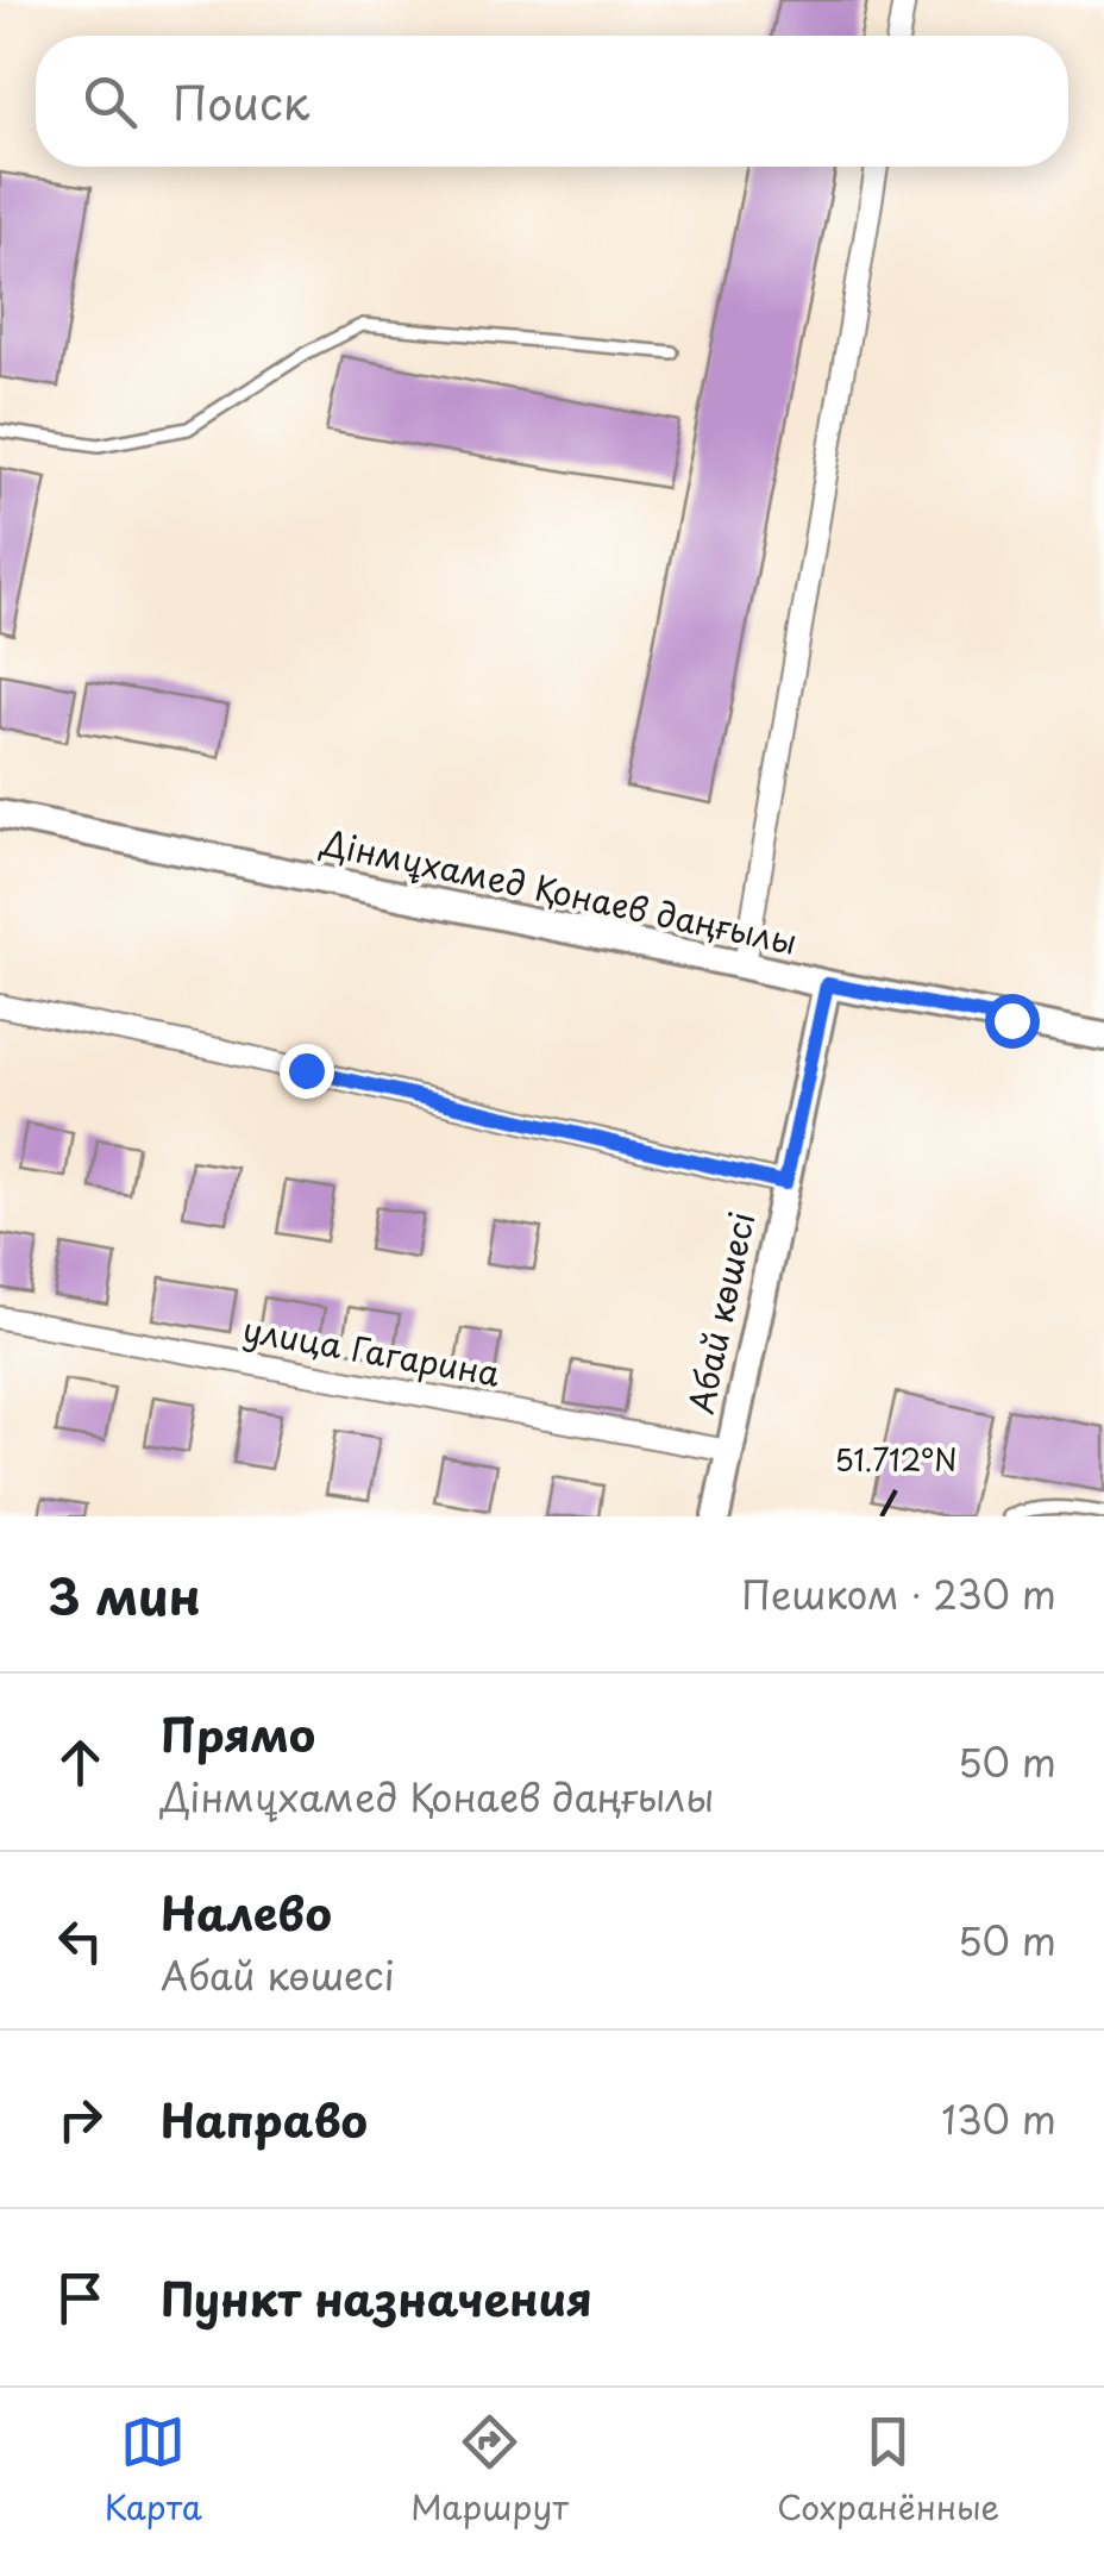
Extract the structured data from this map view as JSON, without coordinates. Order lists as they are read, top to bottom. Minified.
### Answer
{"streets":{"street":["Дінмұхамед Қонаев даңғылы","Абай көшесі","улица Гагарина"]},"crossings":[["Дінмұхамед Қонаев даңғылы","Абай көшесі"],["Абай көшесі","улица Гагарина"]],"page":{"search":"Поиск","heading":["3 мин","Пешком · 230 m"],"list":[["Прямо","Дінмұхамед Қонаев даңғылы","50 m"],["Налево","Абай көшесі","50 m"],["Направо","130 m"],"Пункт назначения"],"nav":["Карта","Маршрут","Сохранённые"]},"coordinates":["51.712°N"]}
